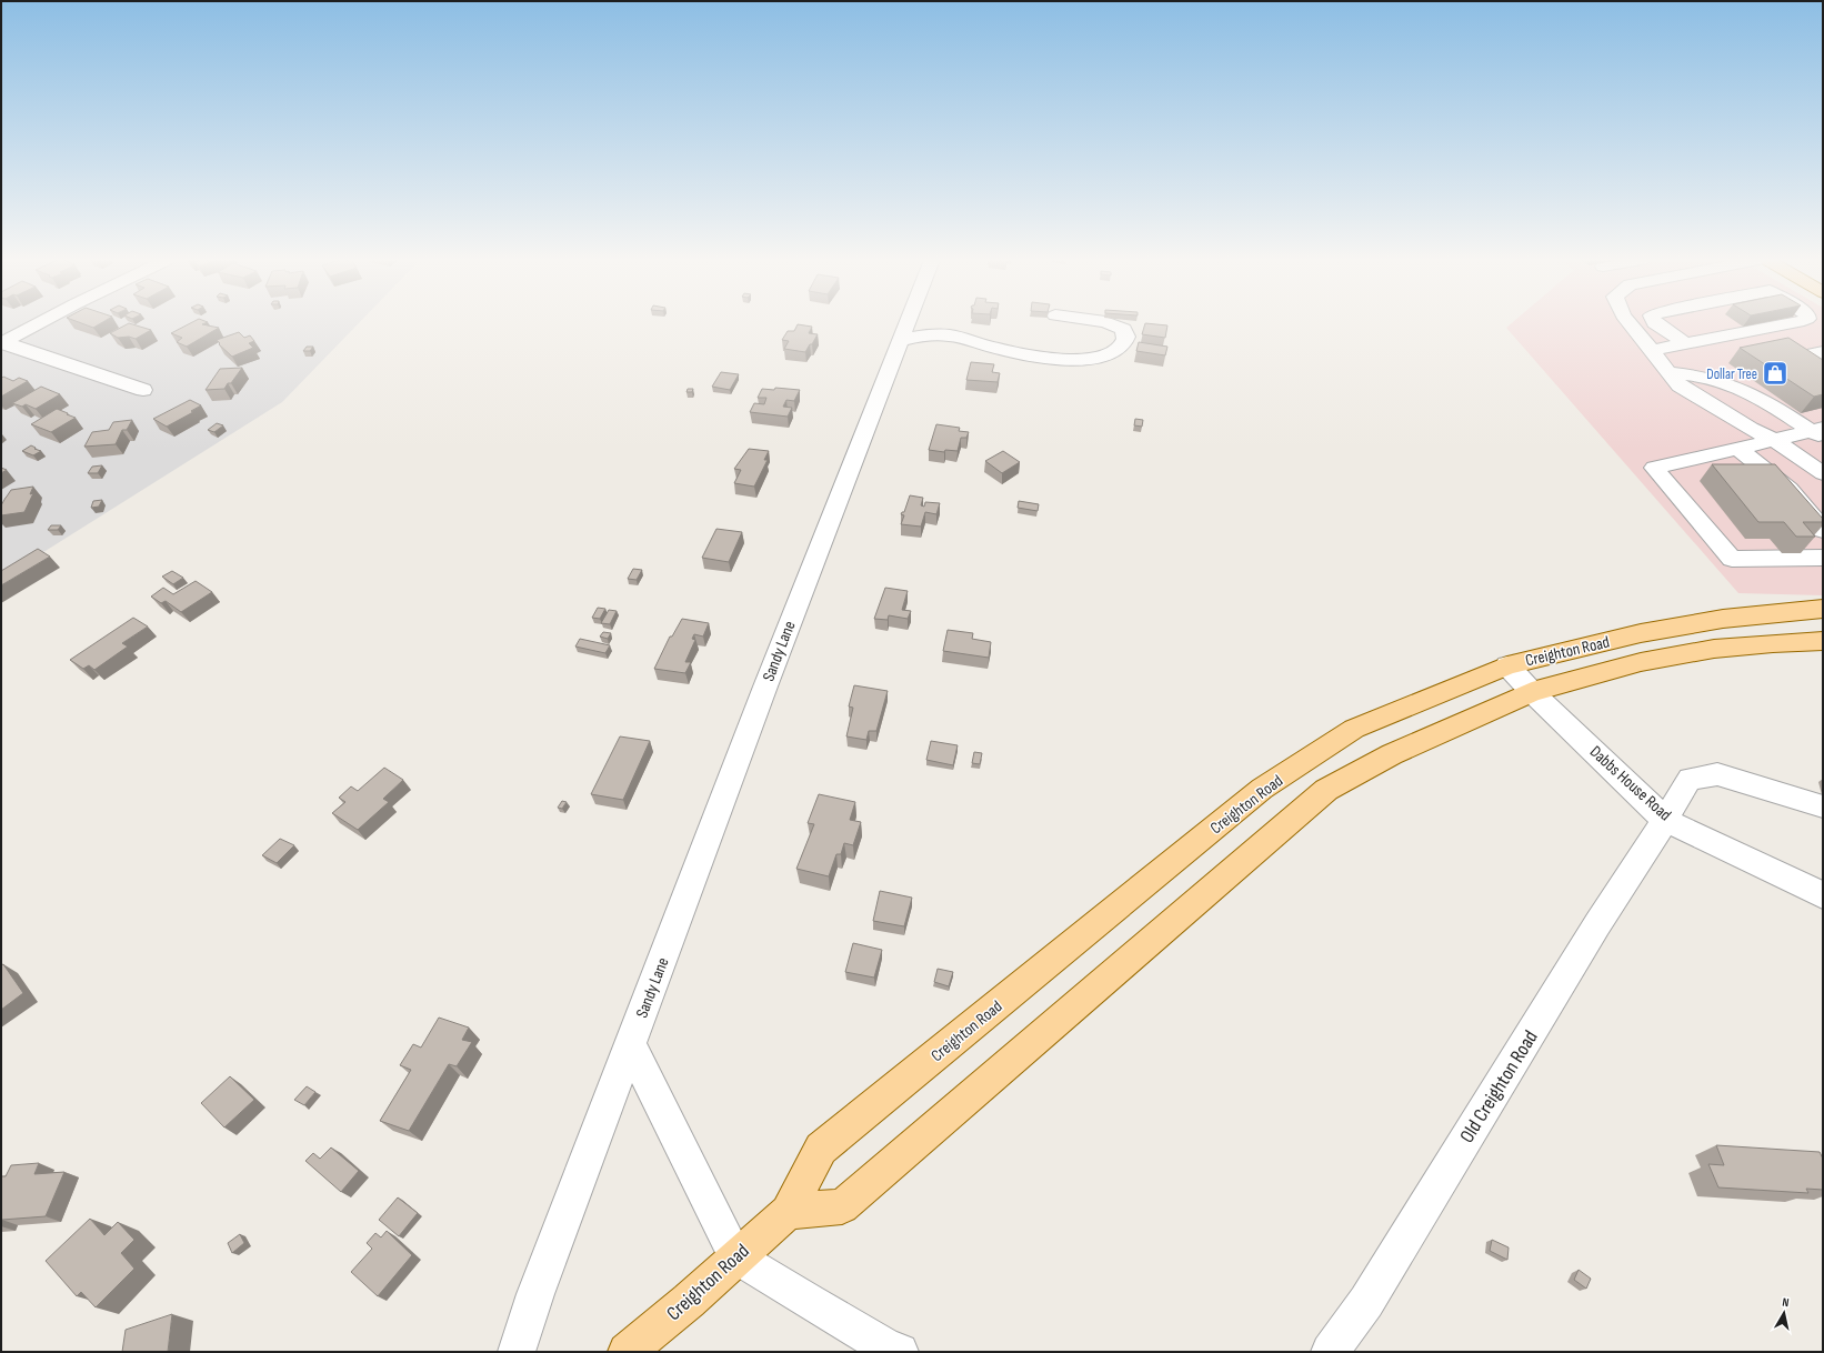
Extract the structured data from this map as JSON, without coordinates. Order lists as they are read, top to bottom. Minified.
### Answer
{"streets":{"main road":["Creighton Road"],"street":["Sandy Lane","Dabbs House Road","Old Creighton Road"]},"crossings":[["Creighton Road","Dabbs House Road"],["Dabbs House Road","Old Creighton Road"]],"places":{"shop":["Dollar Tree"]},"north":"top"}
